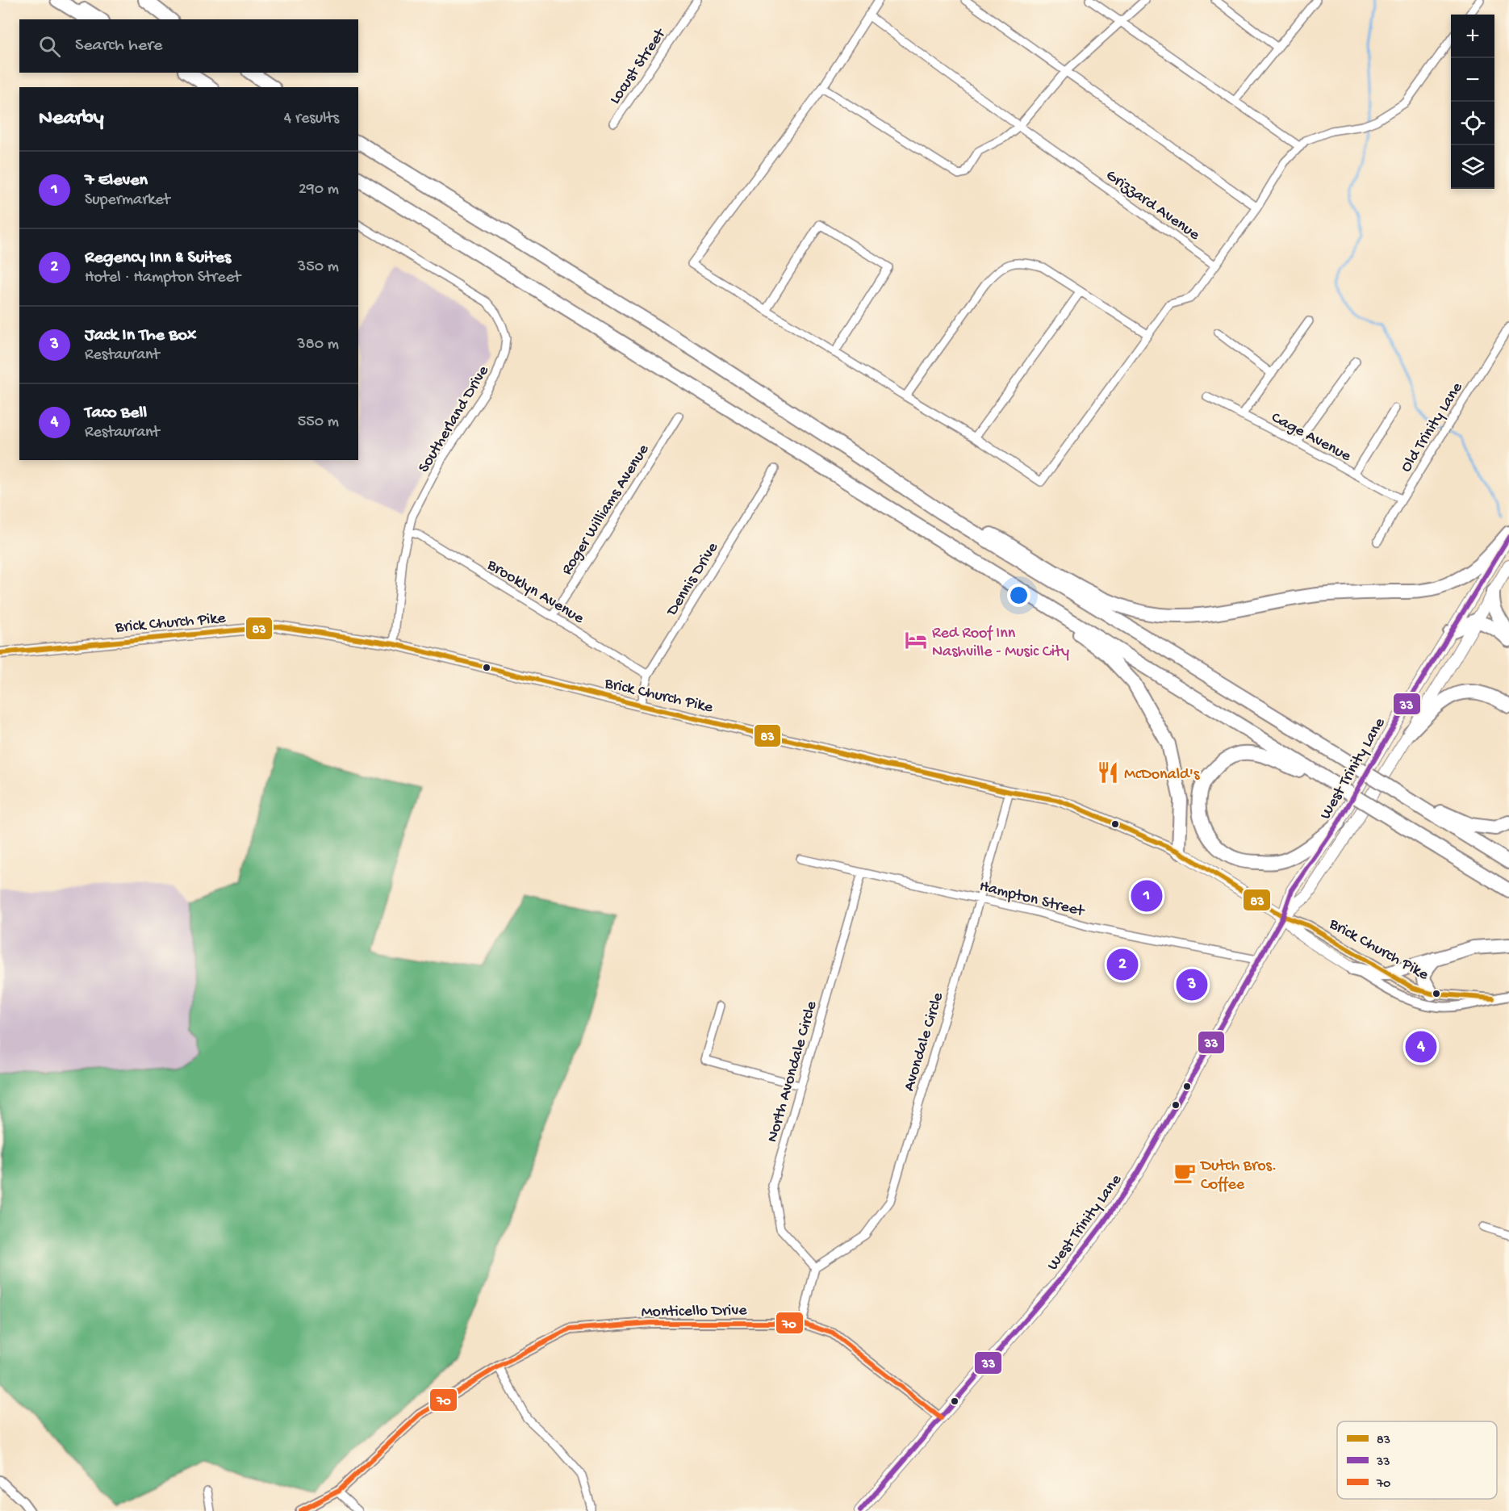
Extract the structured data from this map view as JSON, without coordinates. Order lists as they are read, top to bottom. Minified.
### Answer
{"streets":{"main road":["Brick Church Pike","West Trinity Lane"],"street":["Locust Street","Grizzard Avenue","Southerland Drive","Old Trinity Lane","Cage Avenue","Roger Williams Avenue","Dennis Drive","Brooklyn Avenue","Hampton Street","Avondale Circle","North Avondale Circle","Monticello Drive"]},"crossings":[["Southerland Drive","Brooklyn Avenue"],["Southerland Drive","Brick Church Pike"],["Old Trinity Lane","Cage Avenue"],["Roger Williams Avenue","Brooklyn Avenue"],["Dennis Drive","Brooklyn Avenue"],["Dennis Drive","Brick Church Pike"],["Brick Church Pike","West Trinity Lane"],["Brick Church Pike","Avondale Circle"],["West Trinity Lane","Hampton Street"],["West Trinity Lane","Monticello Drive"],["Hampton Street","Avondale Circle"],["Hampton Street","North Avondale Circle"],["Avondale Circle","North Avondale Circle"]],"places":{"hotel":["Red Roof Inn Nashville - Music City"],"restaurant":["McDonald's"],"cafe":["Dutch Bros. Coffee"]},"lines":["transit line 33","transit line 83","transit line 70"],"legend":["83","33","70"],"page":{"map_buttons":["+","−"],"search":"Search here","heading":["Nearby","4 results"],"list":[{"mark":"1","name":"7 Eleven","note":"Supermarket","value":"290 m"},{"mark":"2","name":"Regency Inn & Suites","note":"Hotel · Hampton Street","value":"350 m"},{"mark":"3","name":"Jack In The Box","note":"Restaurant","value":"380 m"},{"mark":"4","name":"Taco Bell","note":"Restaurant","value":"550 m"}],"pins":["1","2","3","4"]}}
